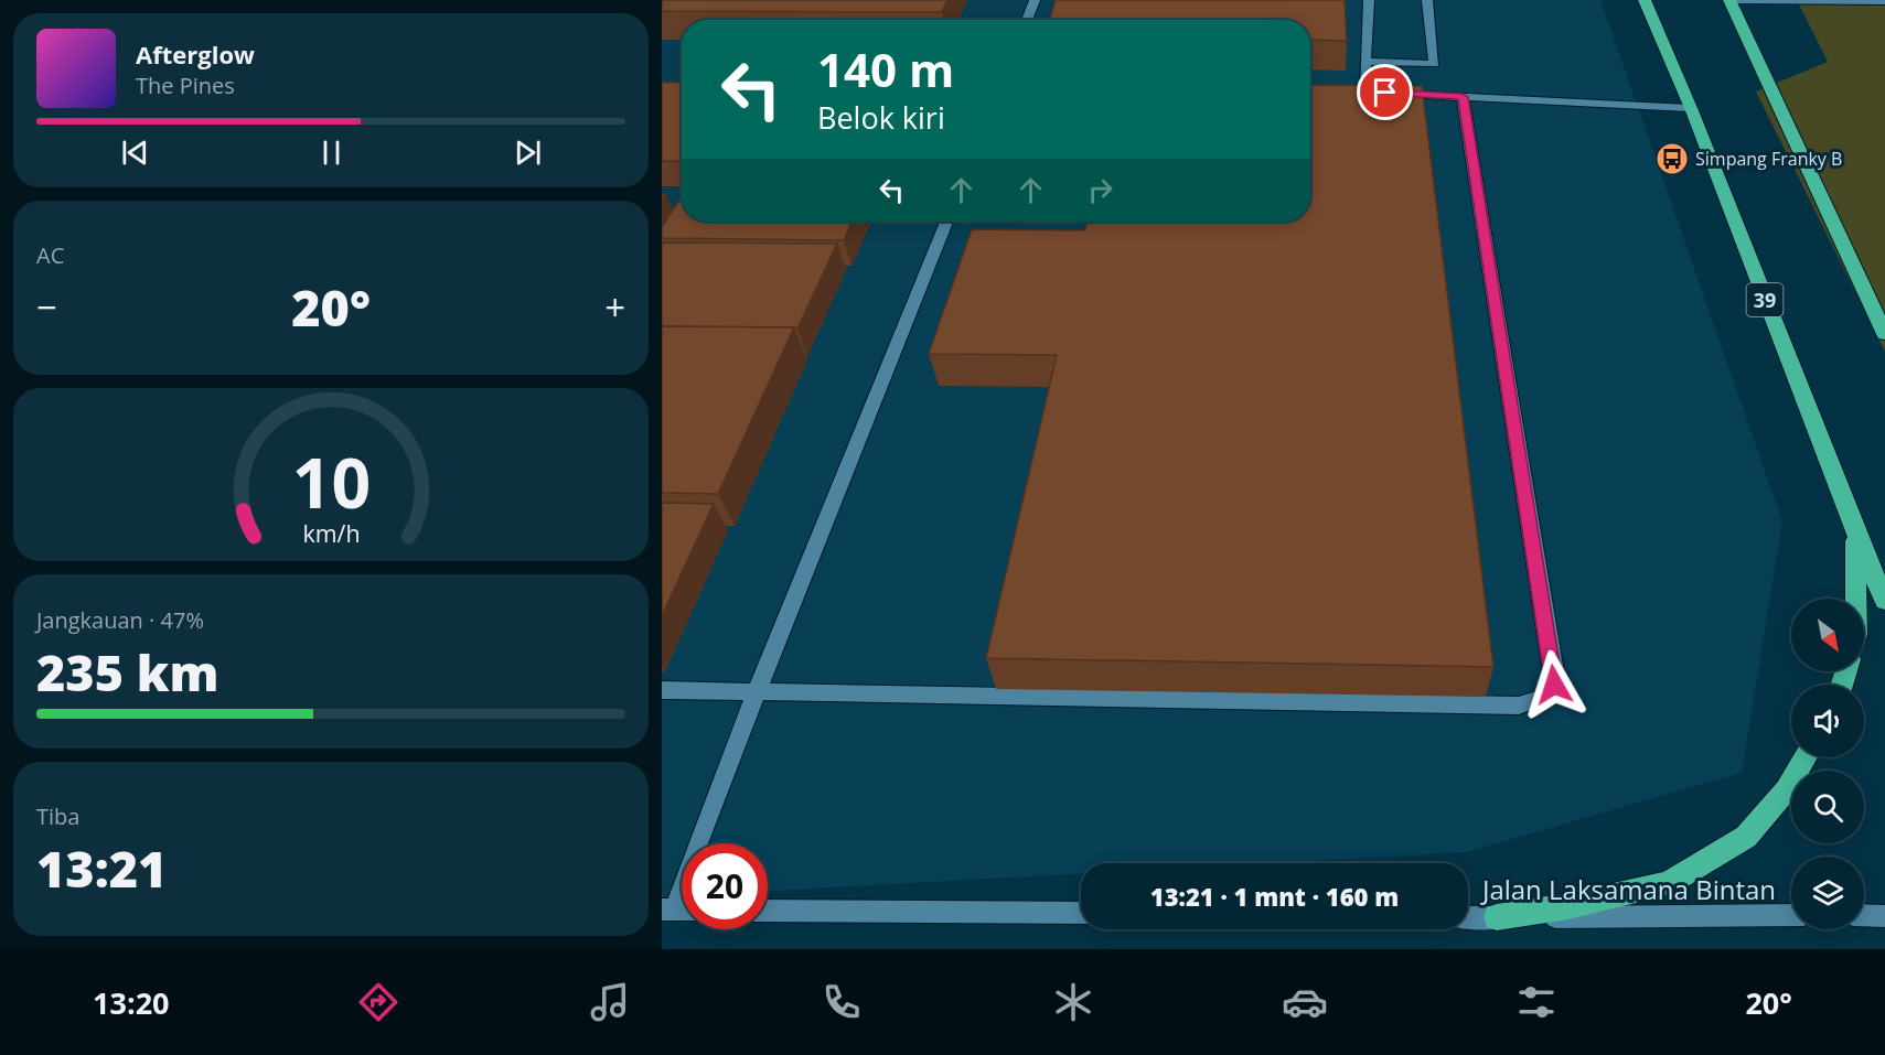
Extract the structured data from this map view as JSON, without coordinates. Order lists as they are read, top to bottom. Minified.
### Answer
{"streets":{"highway":["39"],"main road":["Jalan Laksamana Bintan"]},"places":{"bus stop":["Simpang Franky B"]},"north":"bottom right","page":{"turn":["140 m","Belok kiri"],"song":["Afterglow","The Pines"],"tile":["AC",["Jangkauan · 47%","235 km"],["Tiba","13:21"]],"heat":["−","20°","+"],"limit":"20","trip":"13:21 · 1 mnt · 160 m","tabs":["13:20","20°"],"gauge":["10","km/h"]}}
